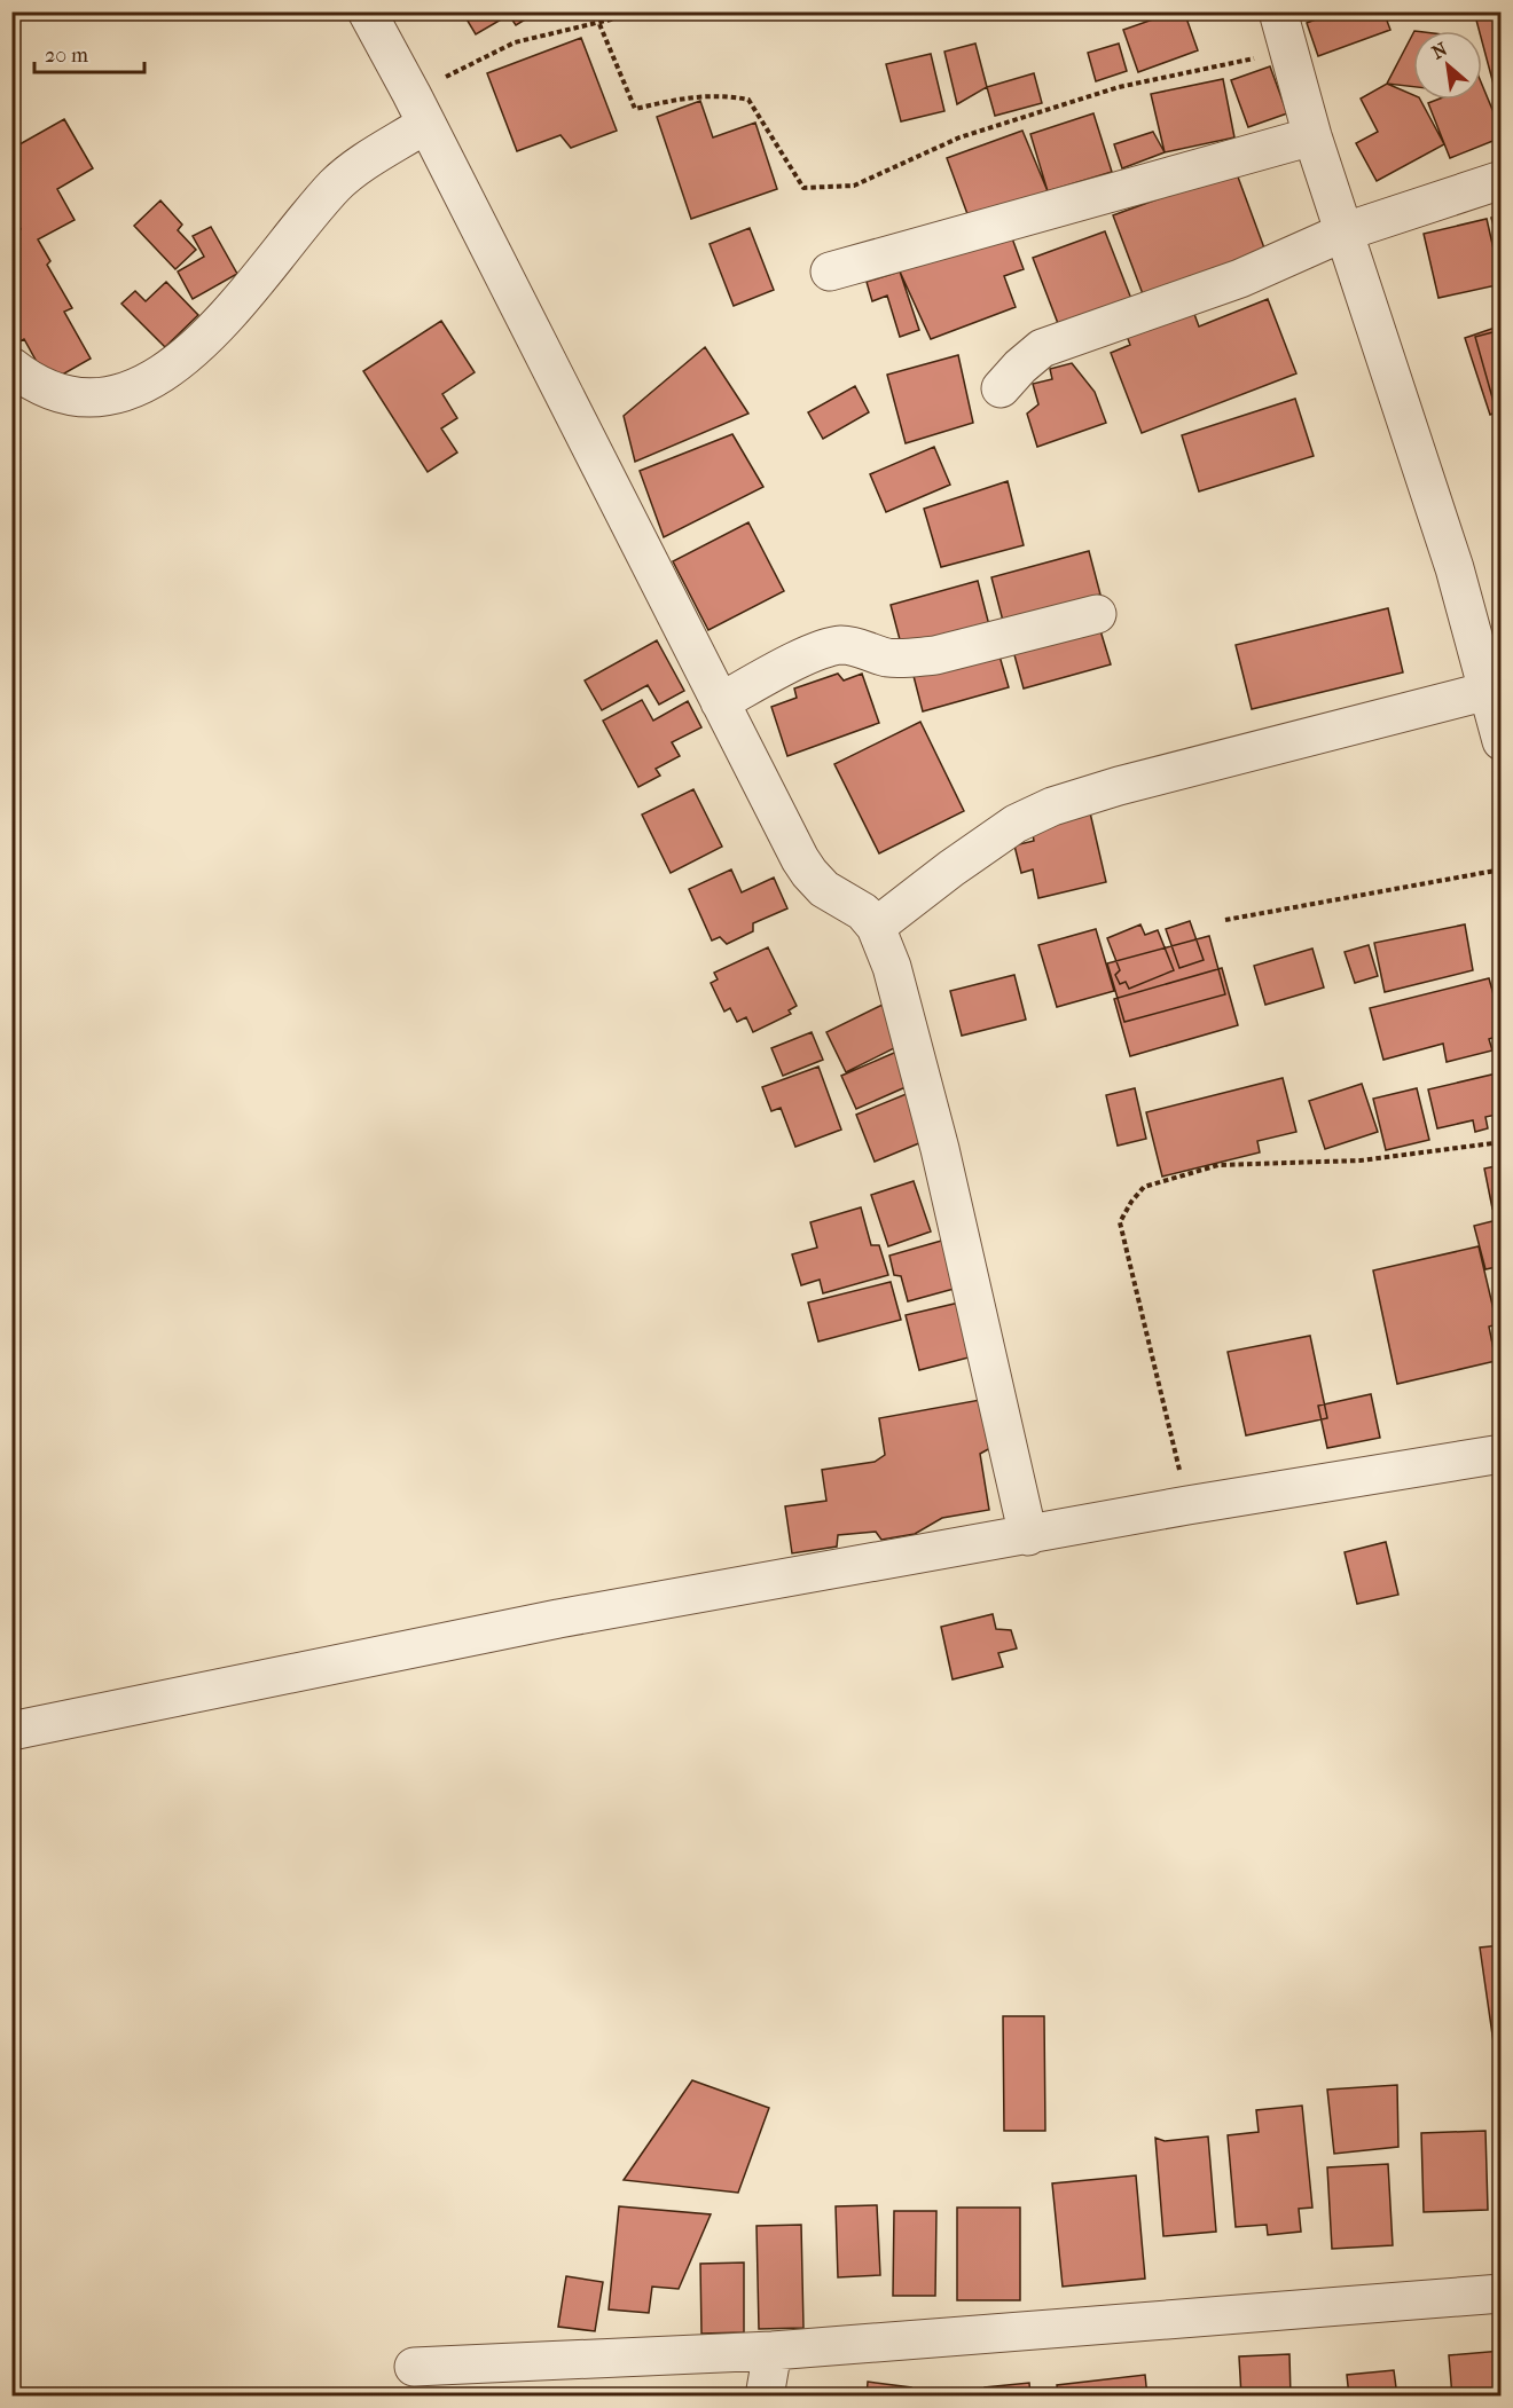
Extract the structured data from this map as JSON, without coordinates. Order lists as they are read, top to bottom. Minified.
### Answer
{"scale_bar":"20 m","north":"top left"}
